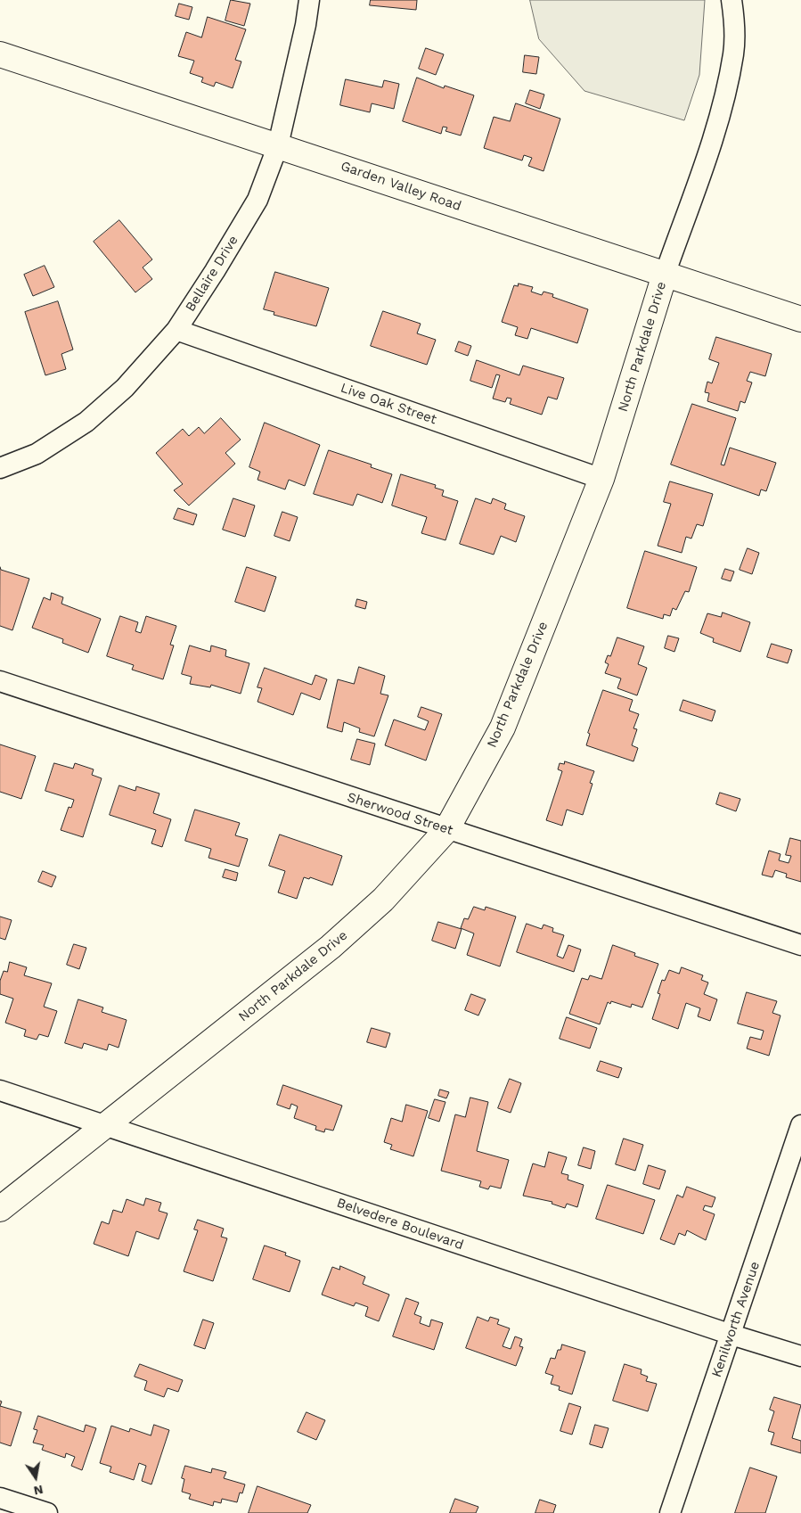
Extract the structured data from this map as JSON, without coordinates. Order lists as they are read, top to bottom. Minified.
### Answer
{"streets":{"street":["Garden Valley Road","Bellaire Drive","North Parkdale Drive","Live Oak Street","Sherwood Street","Belvedere Boulevard","Kenilworth Avenue"]},"crossings":[["Garden Valley Road","Bellaire Drive"],["Garden Valley Road","North Parkdale Drive"],["Bellaire Drive","Live Oak Street"],["North Parkdale Drive","Live Oak Street"],["North Parkdale Drive","Sherwood Street"],["North Parkdale Drive","Belvedere Boulevard"],["Belvedere Boulevard","Kenilworth Avenue"]],"north":"bottom"}
